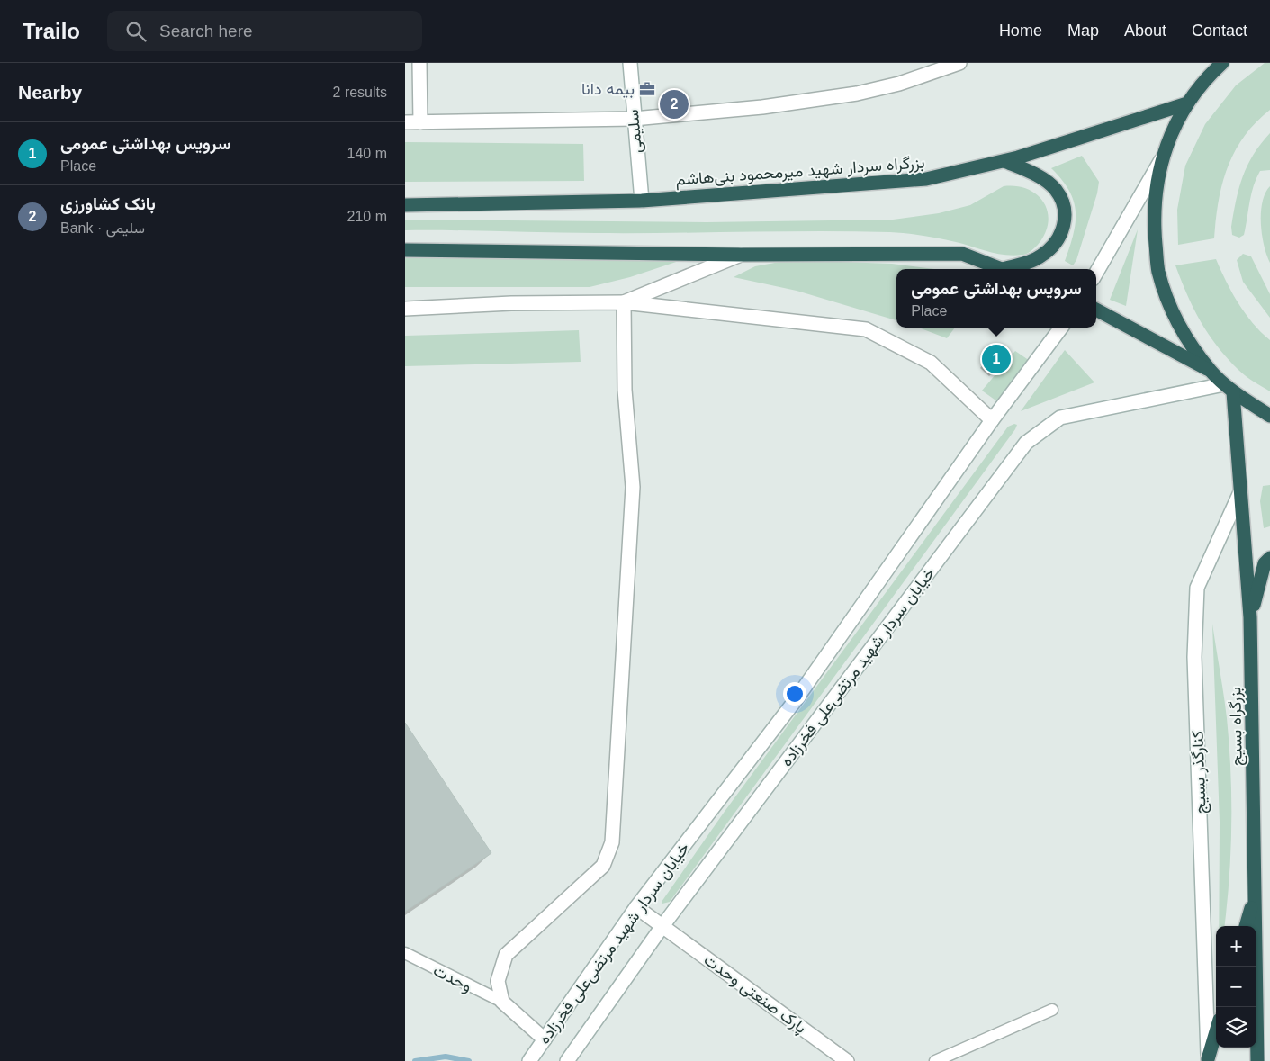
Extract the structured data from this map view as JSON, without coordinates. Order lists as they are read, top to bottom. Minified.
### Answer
{"streets":{"highway":["بزرگراه سردار شهید میرمحمود بنی‌هاشم","بزرگراه بسیج"],"main road":["سلیمی","خیابان سردار شهید مرتضی‌علی فخرزاده","کنارگذر بسیج","پارک صنعتی وحدت"],"lane":["وحدت"]},"crossings":[["سلیمی","بزرگراه سردار شهید میرمحمود بنی‌هاشم"],["خیابان سردار شهید مرتضی‌علی فخرزاده","بزرگراه بسیج"],["خیابان سردار شهید مرتضی‌علی فخرزاده","پارک صنعتی وحدت"],["بزرگراه بسیج","کنارگذر بسیج"]],"places":{"office":["بیمه دانا"]},"page":{"header":"Trailo","search":"Search here","nav":["Home","Map","About","Contact"],"heading":["Nearby","2 results"],"pins":["2","1"],"list":[{"mark":"1","name":"سرویس بهداشتی عمومی","note":"Place","value":"140 m"},{"mark":"2","name":"بانک کشاورزی","note":"Bank · سلیمی","value":"210 m"}],"popup":["سرویس بهداشتی عمومی","Place"],"map_buttons":["+","−"]}}
